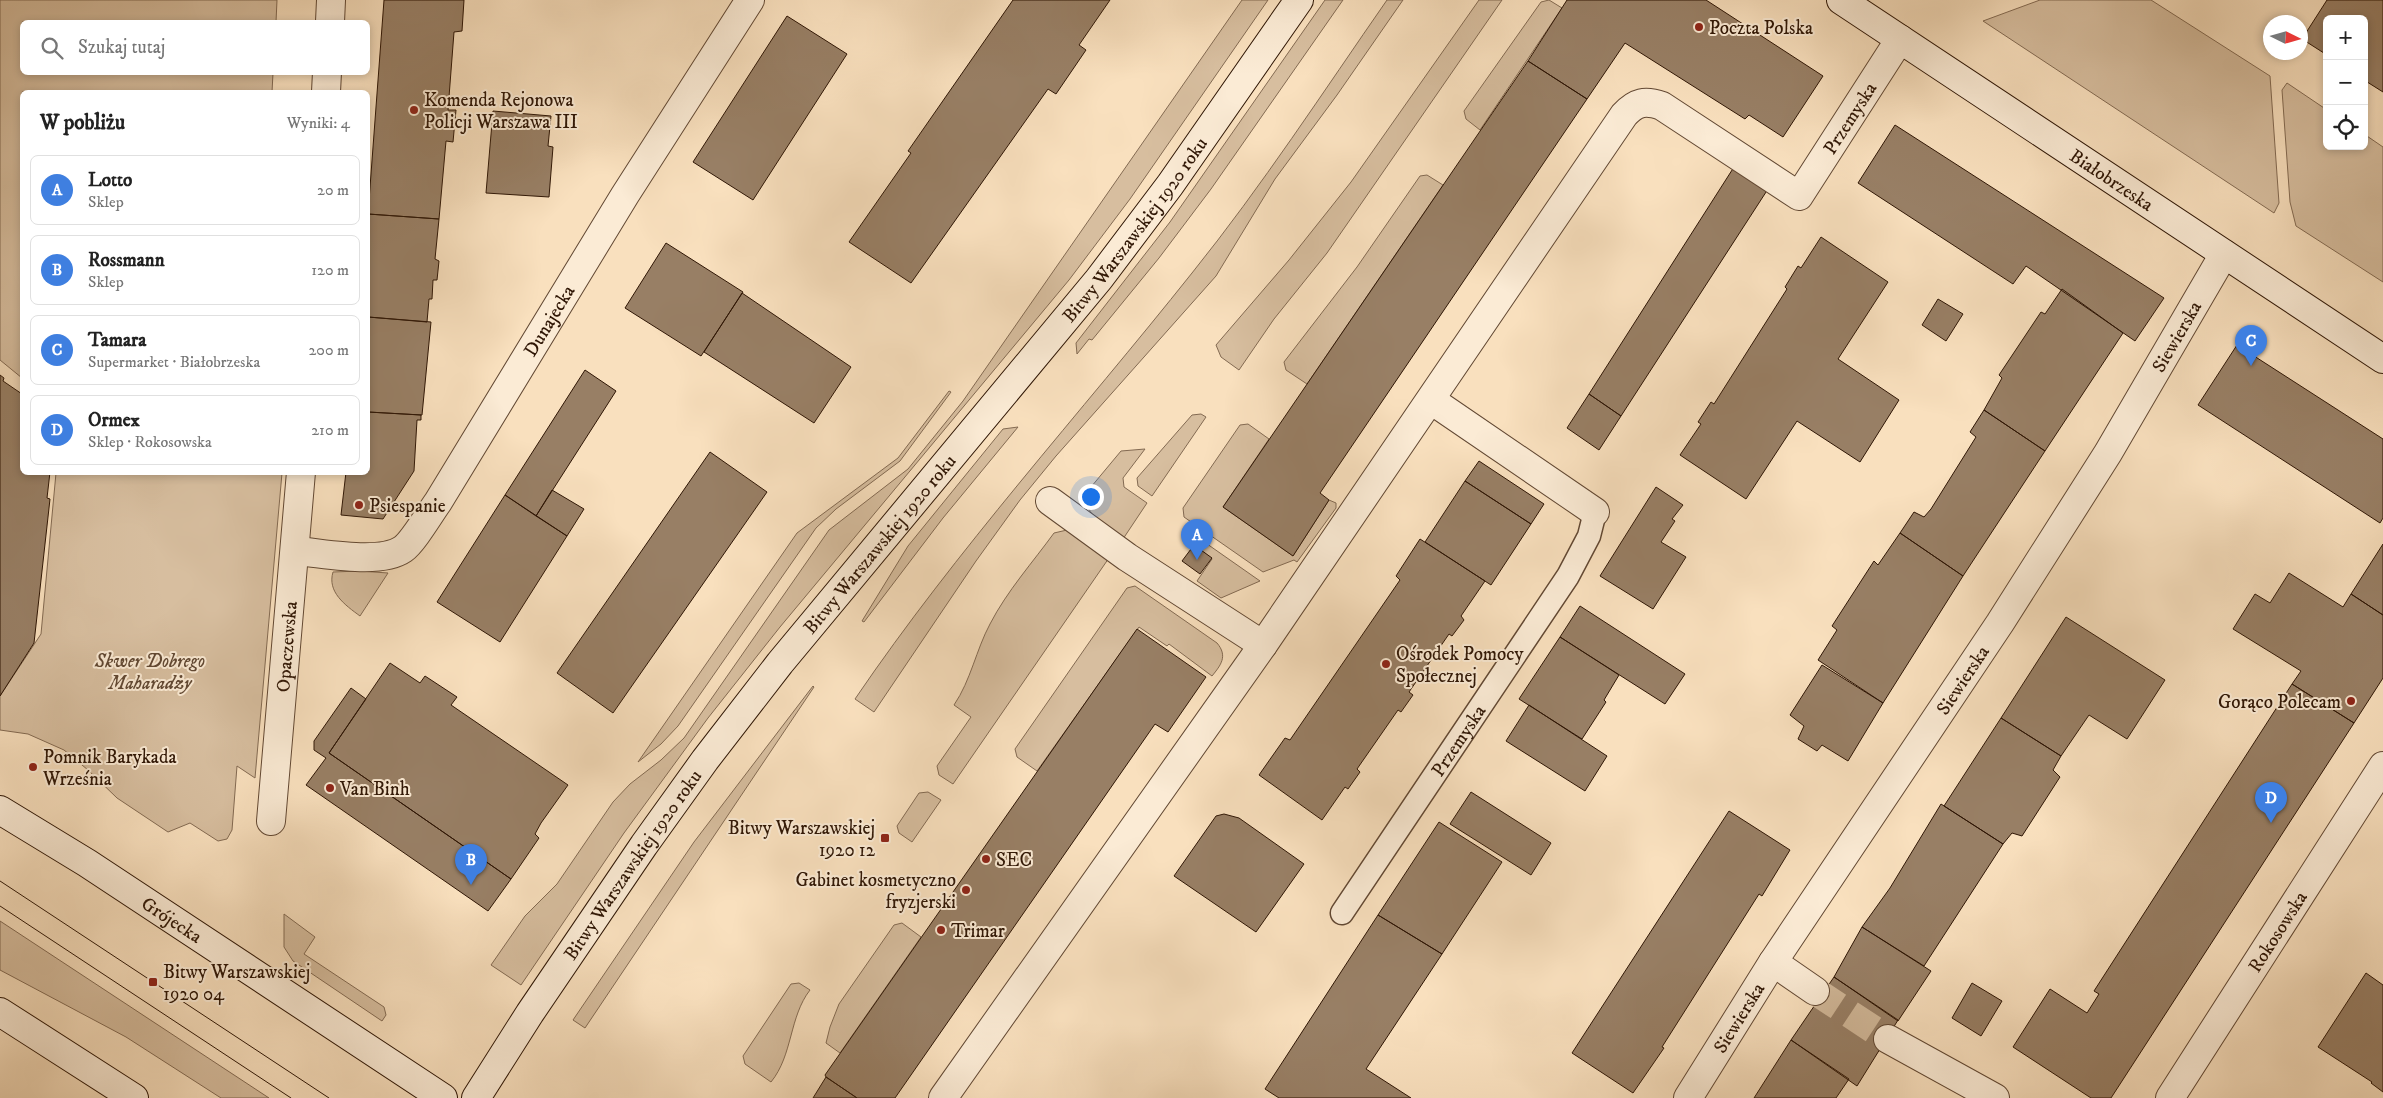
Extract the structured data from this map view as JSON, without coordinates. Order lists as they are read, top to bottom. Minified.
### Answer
{"streets":{"street":["Przemyska","Białobrzeska","Bitwy Warszawskiej 1920 roku","Dunajecka","Siewierska","Opaczewska","Grójecka","Rokosowska"]},"crossings":[["Przemyska","Białobrzeska"],["Białobrzeska","Siewierska"],["Dunajecka","Opaczewska"]],"parks":["Skwer Dobrego Maharadży"],"places":{"other":["Poczta Polska","Komenda Rejonowa Policji Warszawa III","Psiespanie","Ośrodek Pomocy Społecznej","Gorąco Polecam","Pomnik Barykada Września","Van Binh","SEC","Gabinet kosmetyczno fryzjerski","Trimar"],"transit":["Bitwy Warszawskiej 1920 12","Bitwy Warszawskiej 1920 04"]},"north":"right","page":{"map_buttons":["+","−"],"search":"Szukaj tutaj","heading":["W pobliżu","Wyniki: 4"],"list":[{"mark":"A","name":"Lotto","note":"Sklep","value":"20 m"},{"mark":"B","name":"Rossmann","note":"Sklep","value":"120 m"},{"mark":"C","name":"Tamara","note":"Supermarket · Białobrzeska","value":"200 m"},{"mark":"D","name":"Ormex","note":"Sklep · Rokosowska","value":"210 m"}],"pins":["C","A","D","B"]}}
